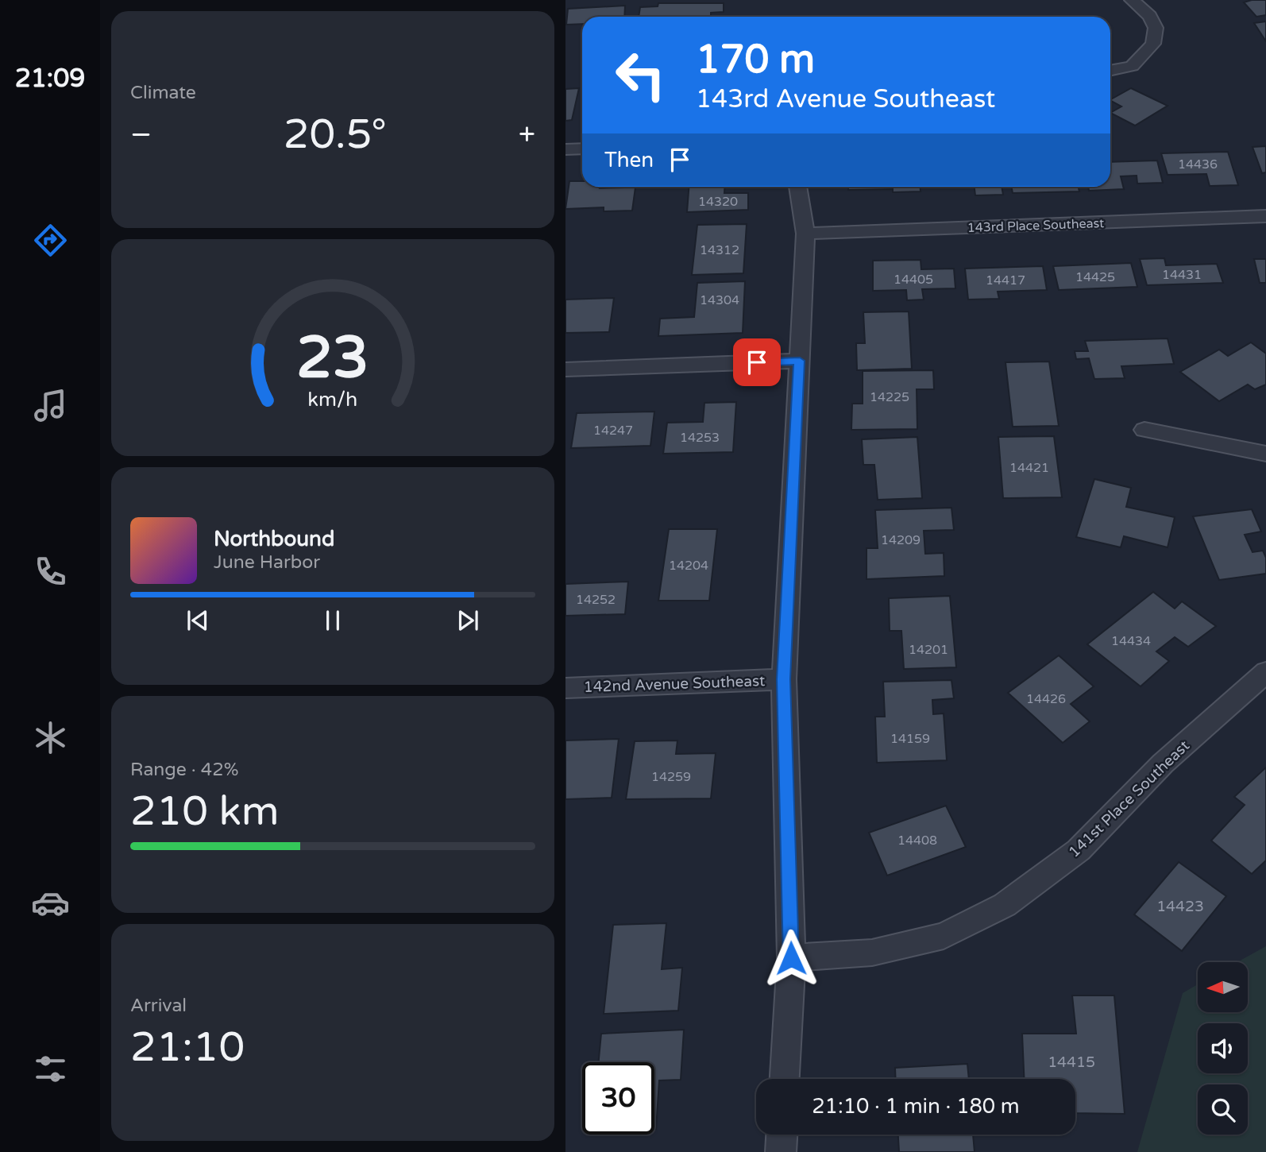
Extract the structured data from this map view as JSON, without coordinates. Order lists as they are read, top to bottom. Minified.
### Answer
{"streets":{"street":["143rd Place Southeast","142nd Avenue Southeast","141st Place Southeast"]},"house_numbers":["14436","14320","14312","14431","14425","14405","14417","14304","14225","14247","14253","14421","14209","14204","14252","14434","14201","14426","14159","14259","14408","14423","14415"],"north":"left","page":{"tabs":"21:09","tile":["Climate",["Range · 42%","210 km"],["Arrival","21:10"]],"turn":["170 m","143rd Avenue Southeast"],"heat":["−","20.5°","+"],"then":"Then","song":["Northbound","June Harbor"],"limit":"30","trip":"21:10 · 1 min · 180 m","gauge":["23","km/h"]}}
